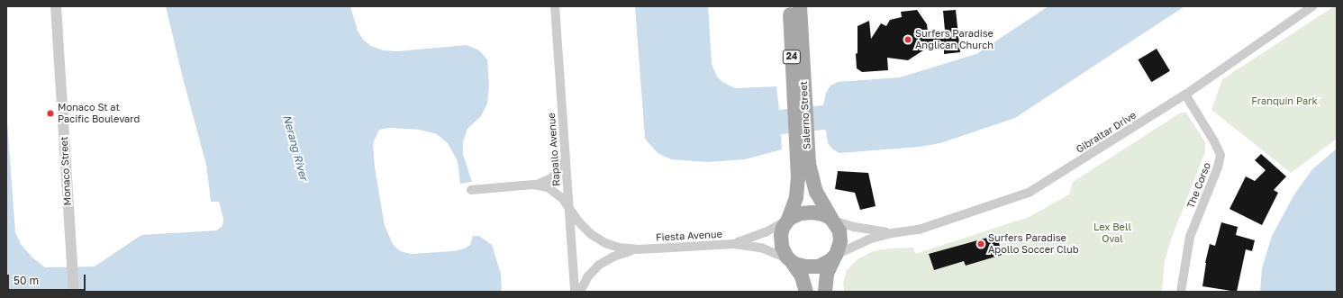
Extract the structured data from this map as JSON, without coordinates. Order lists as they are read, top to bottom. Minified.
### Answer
{"streets":{"main road":["24","Salerno Street"],"street":["Gibraltar Drive","Rapallo Avenue","Monaco Street","The Corso","Fiesta Avenue"]},"crossings":[["24","Salerno Street"],["24","Gibraltar Drive"],["24","Fiesta Avenue"],["Salerno Street","Gibraltar Drive"],["Salerno Street","Fiesta Avenue"],["Gibraltar Drive","The Corso"],["Gibraltar Drive","Fiesta Avenue"],["Rapallo Avenue","Fiesta Avenue"]],"water":["Nerang River"],"parks":["Franquin Park","Lex Bell Oval"],"places":["Surfers Paradise Anglican Church","Monaco St at Pacific Boulevard","Surfers Paradise Apollo Soccer Club"],"scale_bar":"50 m"}
